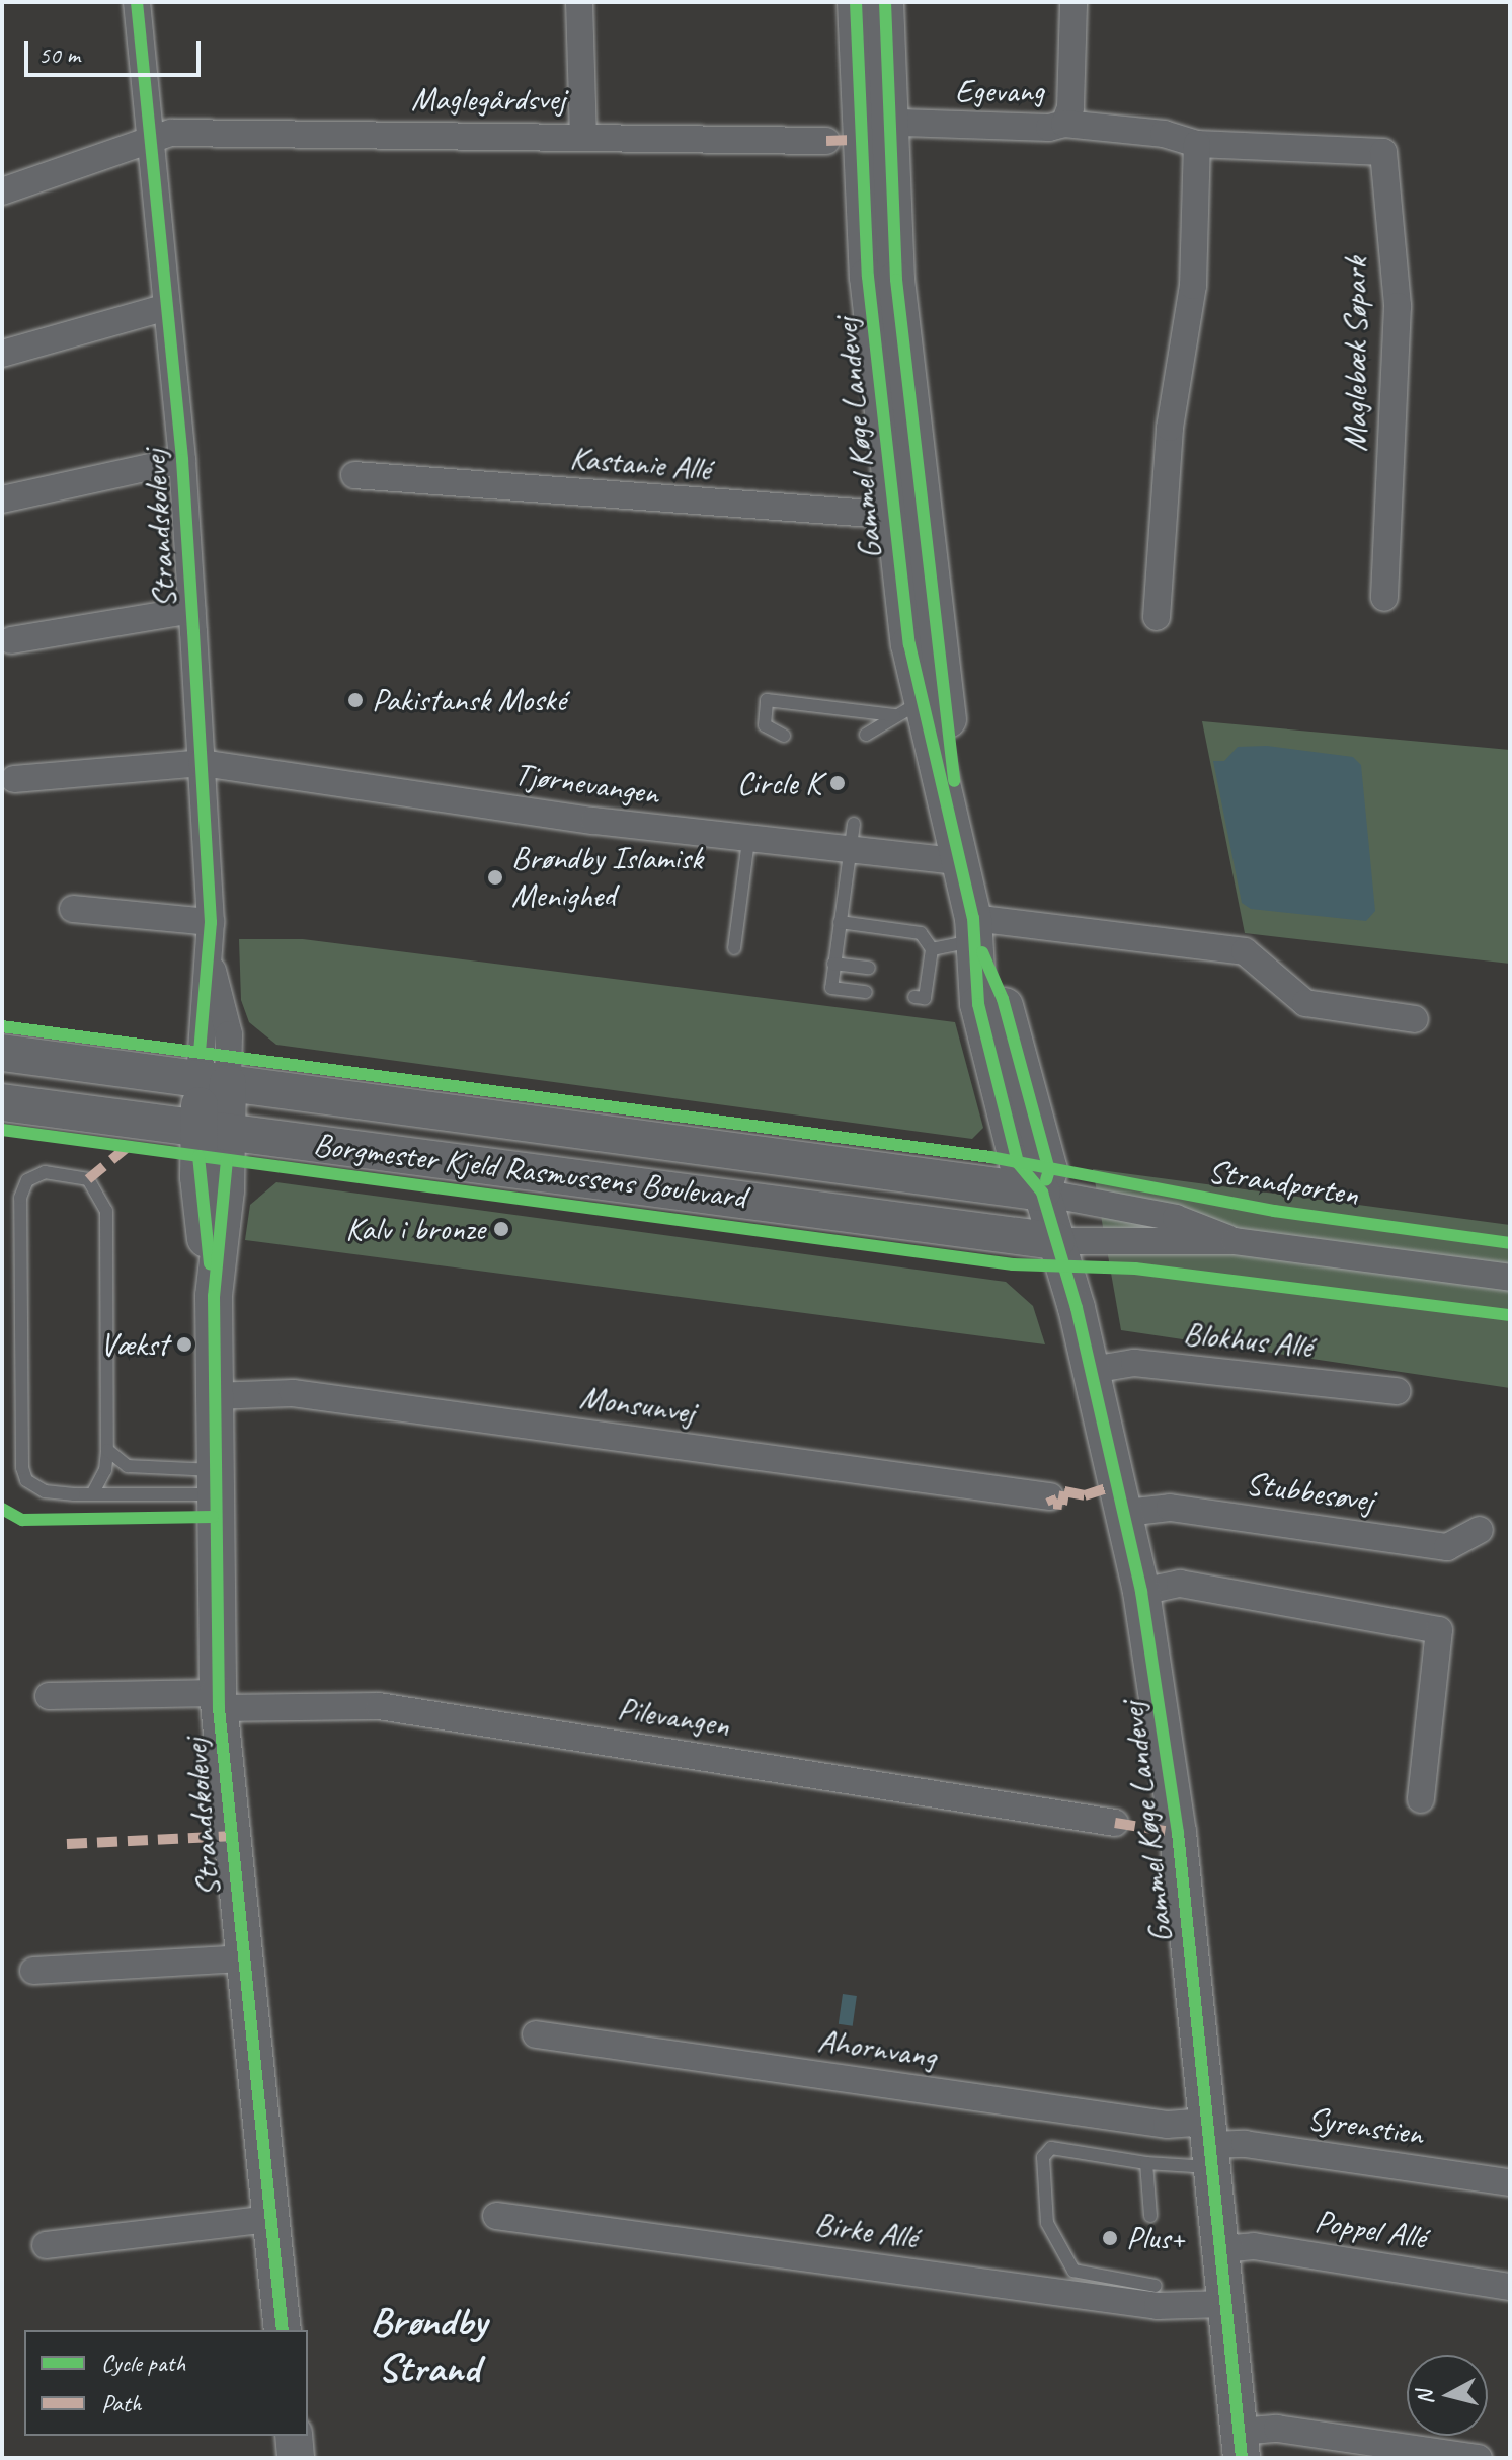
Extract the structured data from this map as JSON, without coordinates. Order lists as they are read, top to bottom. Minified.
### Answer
{"streets":{"street":["Egevang","Maglegårdsvej","Maglebæk Søpark","Gammel Køge Landevej","Kastanie Allé","Strandskolevej","Tjørnevangen","Borgmester Kjeld Rasmussens Boulevard","Strandporten","Blokhus Allé","Monsunvej","Stubbesøvej","Pilevangen","Ahornvang","Syrenstien","Poppel Allé","Birke Allé"]},"crossings":[["Egevang","Maglebæk Søpark"],["Egevang","Gammel Køge Landevej"],["Maglegårdsvej","Strandskolevej"],["Gammel Køge Landevej","Kastanie Allé"],["Gammel Køge Landevej","Tjørnevangen"],["Gammel Køge Landevej","Borgmester Kjeld Rasmussens Boulevard"],["Gammel Køge Landevej","Strandporten"],["Gammel Køge Landevej","Blokhus Allé"],["Gammel Køge Landevej","Stubbesøvej"],["Gammel Køge Landevej","Ahornvang"],["Gammel Køge Landevej","Syrenstien"],["Gammel Køge Landevej","Poppel Allé"],["Gammel Køge Landevej","Birke Allé"],["Strandskolevej","Tjørnevangen"],["Strandskolevej","Borgmester Kjeld Rasmussens Boulevard"],["Strandskolevej","Monsunvej"],["Strandskolevej","Pilevangen"],["Borgmester Kjeld Rasmussens Boulevard","Strandporten"],["Ahornvang","Syrenstien"]],"districts":["Brøndby Strand"],"places":["Pakistansk Moské","Circle K","Brøndby Islamisk Menighed","Kalv i bronze","Vækst","Plus+"],"legend":["Cycle path","Path"],"scale_bar":"50 m","north":"left"}
